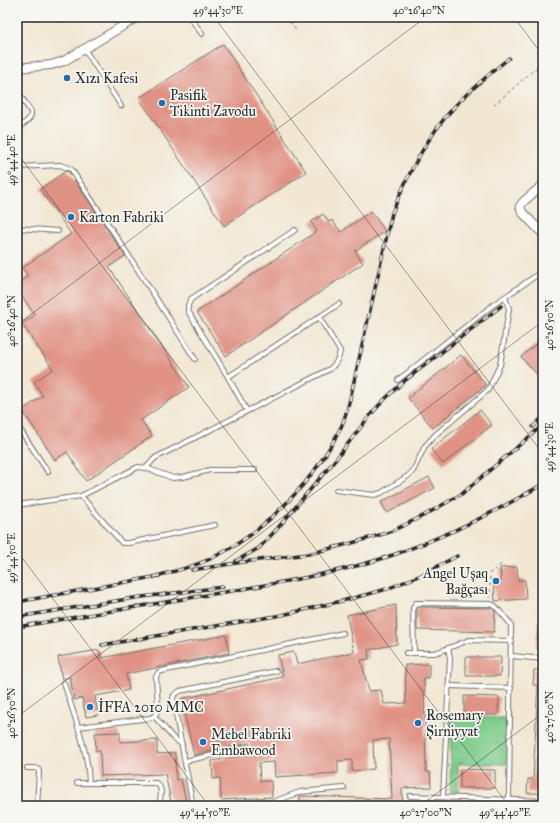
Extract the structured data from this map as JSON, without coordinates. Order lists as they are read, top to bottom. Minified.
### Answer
{"places":["Xızı Kafesi","Pasifik Tikinti Zavodu","Karton Fabriki","Angel Uşaq Bağçası","İFFA 2010 MMC","Rosemary Şirniyyat","Mebel Fabriki Embawood"],"coordinates":["49°44'30\"E","40°26'40\"N","49°44'40\"E","40°26'50\"N","49°44'50\"E","40°27'00\"N"]}
